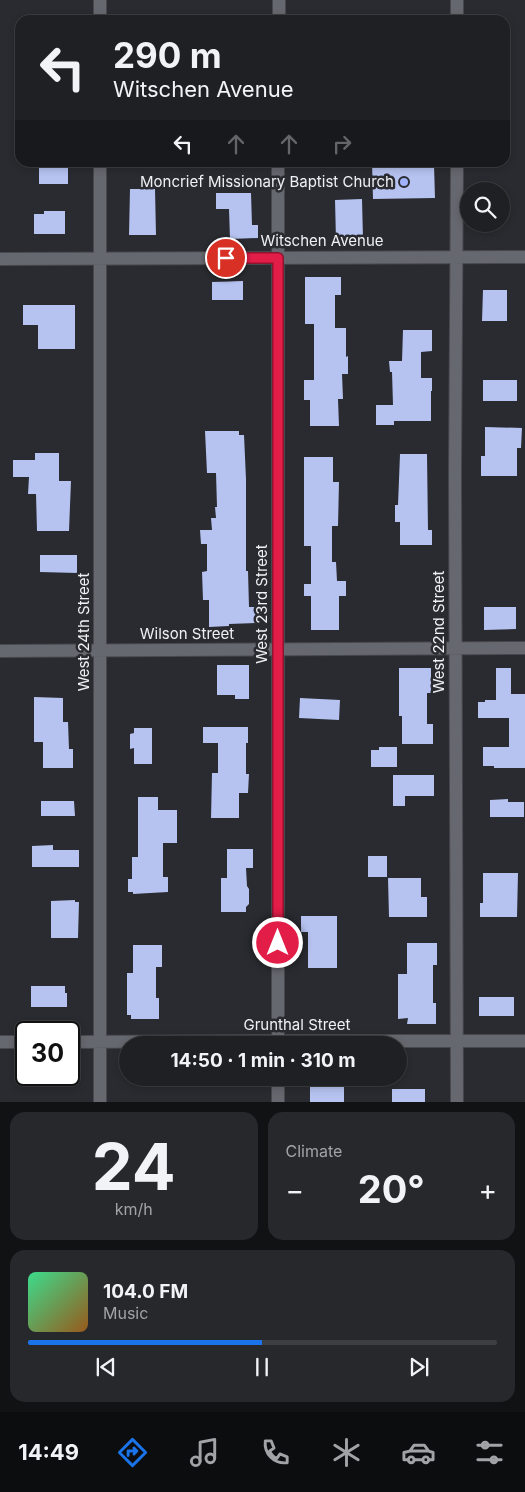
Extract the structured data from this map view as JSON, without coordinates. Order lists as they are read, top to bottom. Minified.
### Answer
{"streets":{"street":["Witschen Avenue","West 23rd Street","West 24th Street","West 22nd Street","Wilson Street","Grunthal Street"]},"crossings":[["Witschen Avenue","West 23rd Street"],["Witschen Avenue","West 24th Street"],["Witschen Avenue","West 22nd Street"],["West 23rd Street","Wilson Street"],["West 24th Street","Wilson Street"],["West 24th Street","Grunthal Street"],["West 22nd Street","Wilson Street"],["West 22nd Street","Grunthal Street"]],"places":["Moncrief Missionary Baptist Church"],"page":{"turn":["290 m","Witschen Avenue"],"limit":"30","trip":"14:50 · 1 min · 310 m","tile":[["24","km/h"],"Climate"],"heat":["−","20°","+"],"song":["104.0 FM","Music"],"tabs":"14:49"}}
